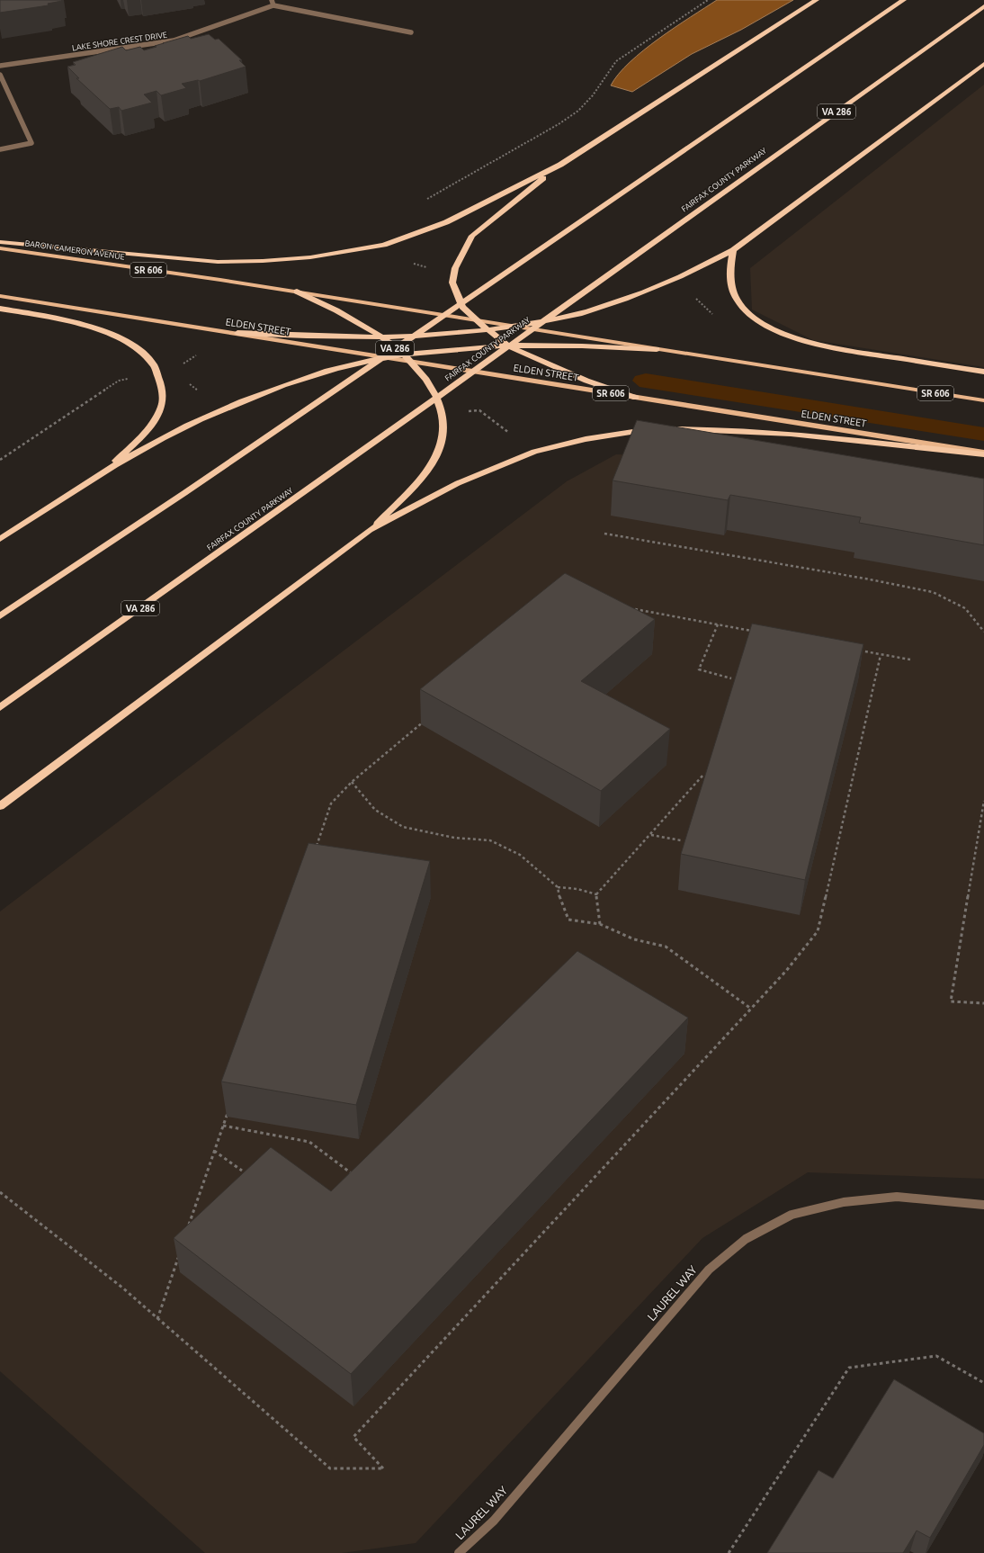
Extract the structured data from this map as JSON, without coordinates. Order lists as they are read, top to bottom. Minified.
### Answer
{"streets":{"highway":["VA 286","FAIRFAX COUNTY PARKWAY"],"main road":["BARON CAMERON AVENUE","SR 606","ELDEN STREET"],"street":["LAKE SHORE CREST DRIVE","LAUREL WAY"]},"crossings":[["BARON CAMERON AVENUE","SR 606"]]}
